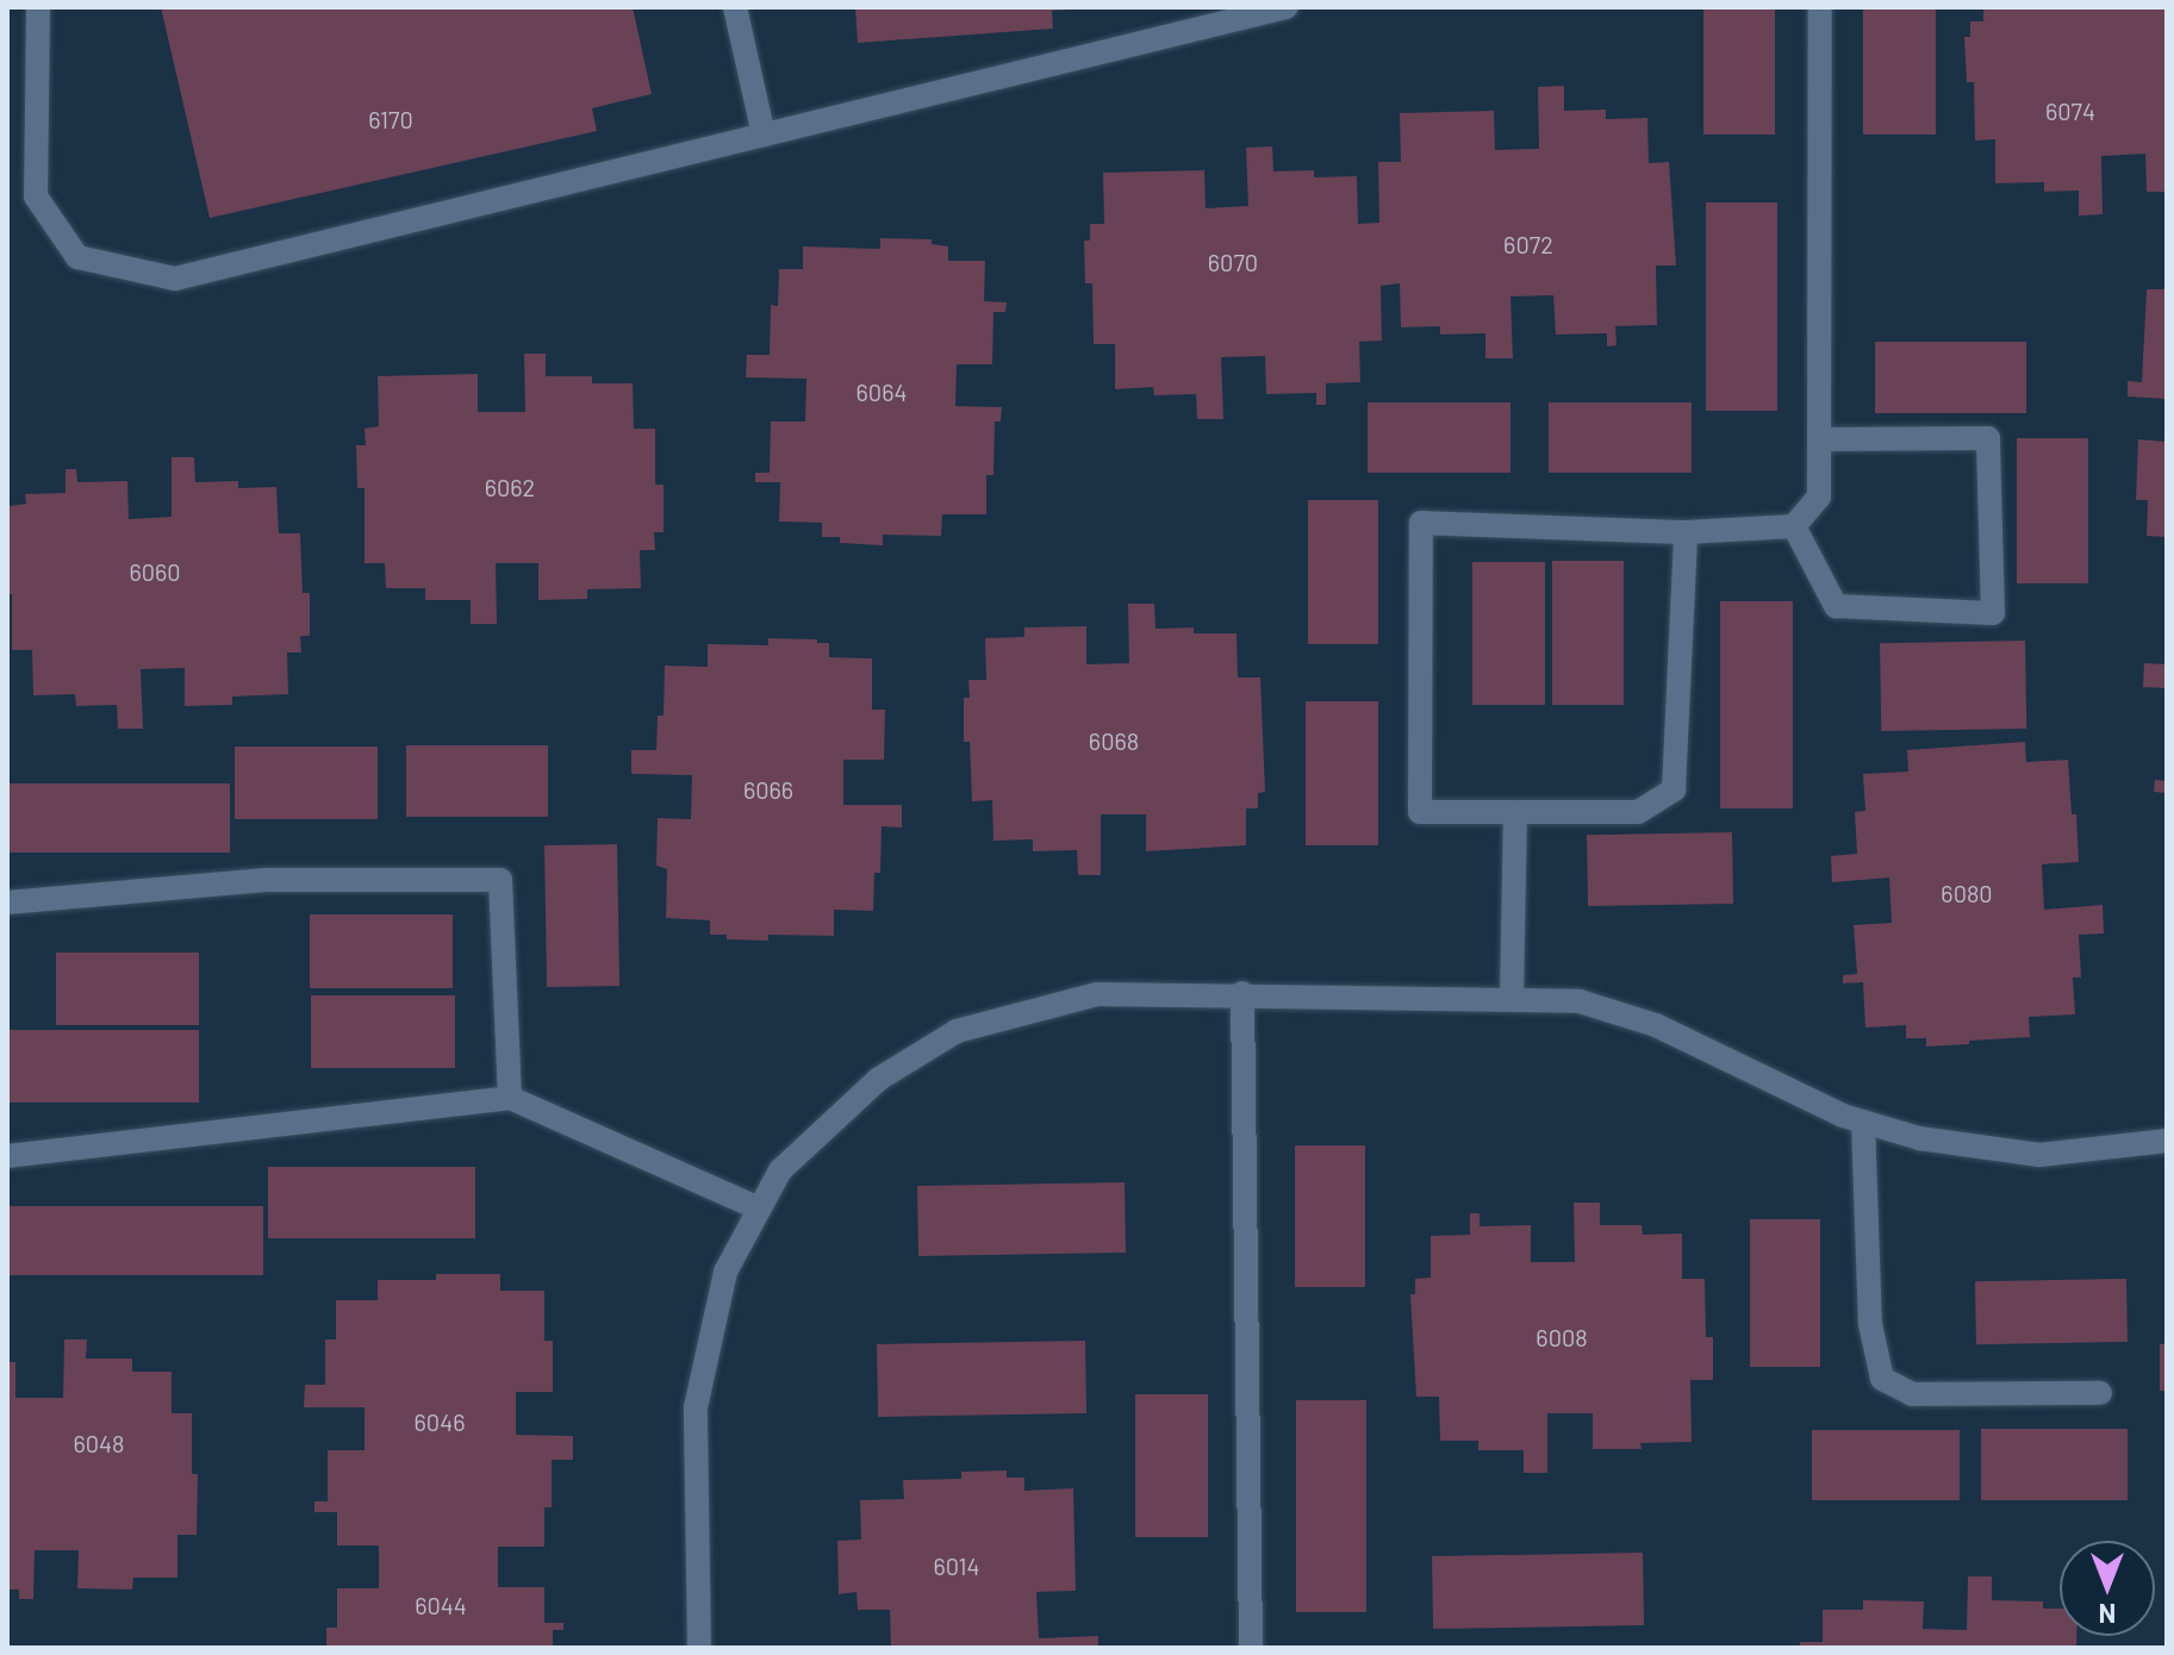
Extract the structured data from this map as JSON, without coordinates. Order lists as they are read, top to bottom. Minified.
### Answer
{"house_numbers":["6074","6170","6072","6070","6064","6062","6060","6068","6066","6080","6008","6046","6048","6014","6044"],"north":"bottom"}
